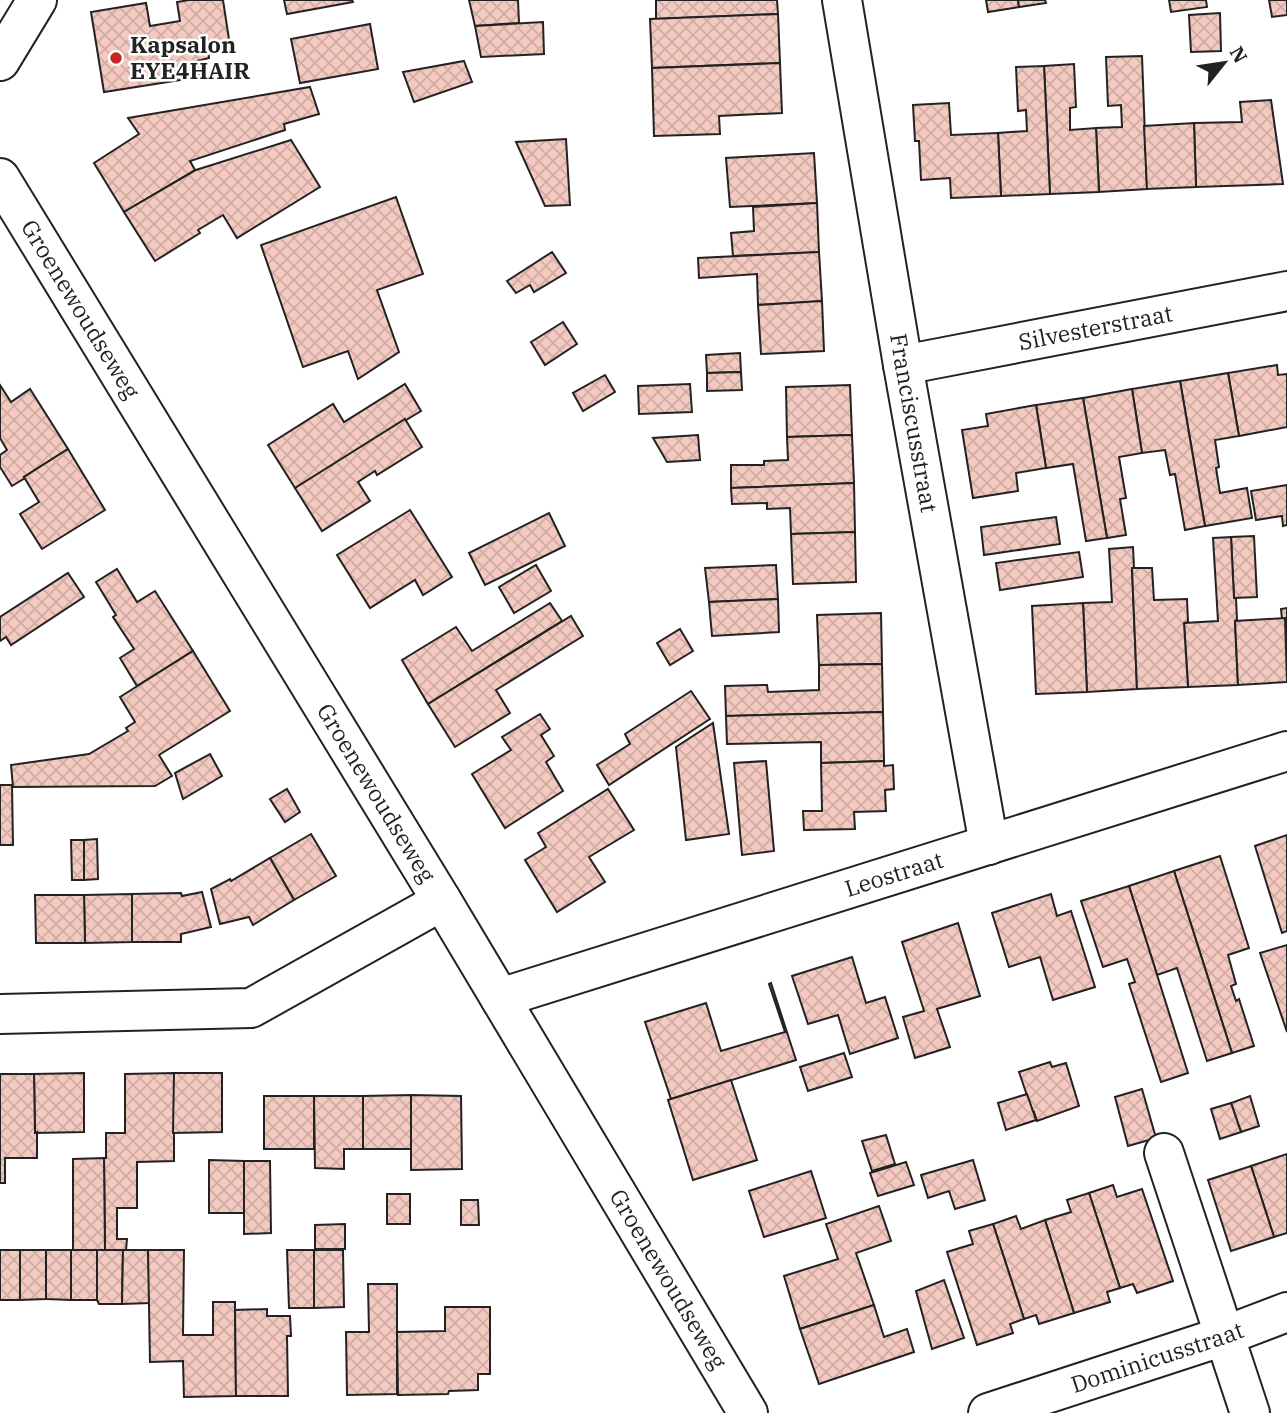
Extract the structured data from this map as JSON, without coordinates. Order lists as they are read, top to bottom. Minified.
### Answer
{"streets":{"street":["Groenewoudseweg","Silvesterstraat","Franciscusstraat","Leostraat","Dominicusstraat"]},"crossings":[["Groenewoudseweg","Leostraat"],["Silvesterstraat","Franciscusstraat"],["Franciscusstraat","Leostraat"]],"places":["Kapsalon EYE4HAIR"],"north":"top right"}
